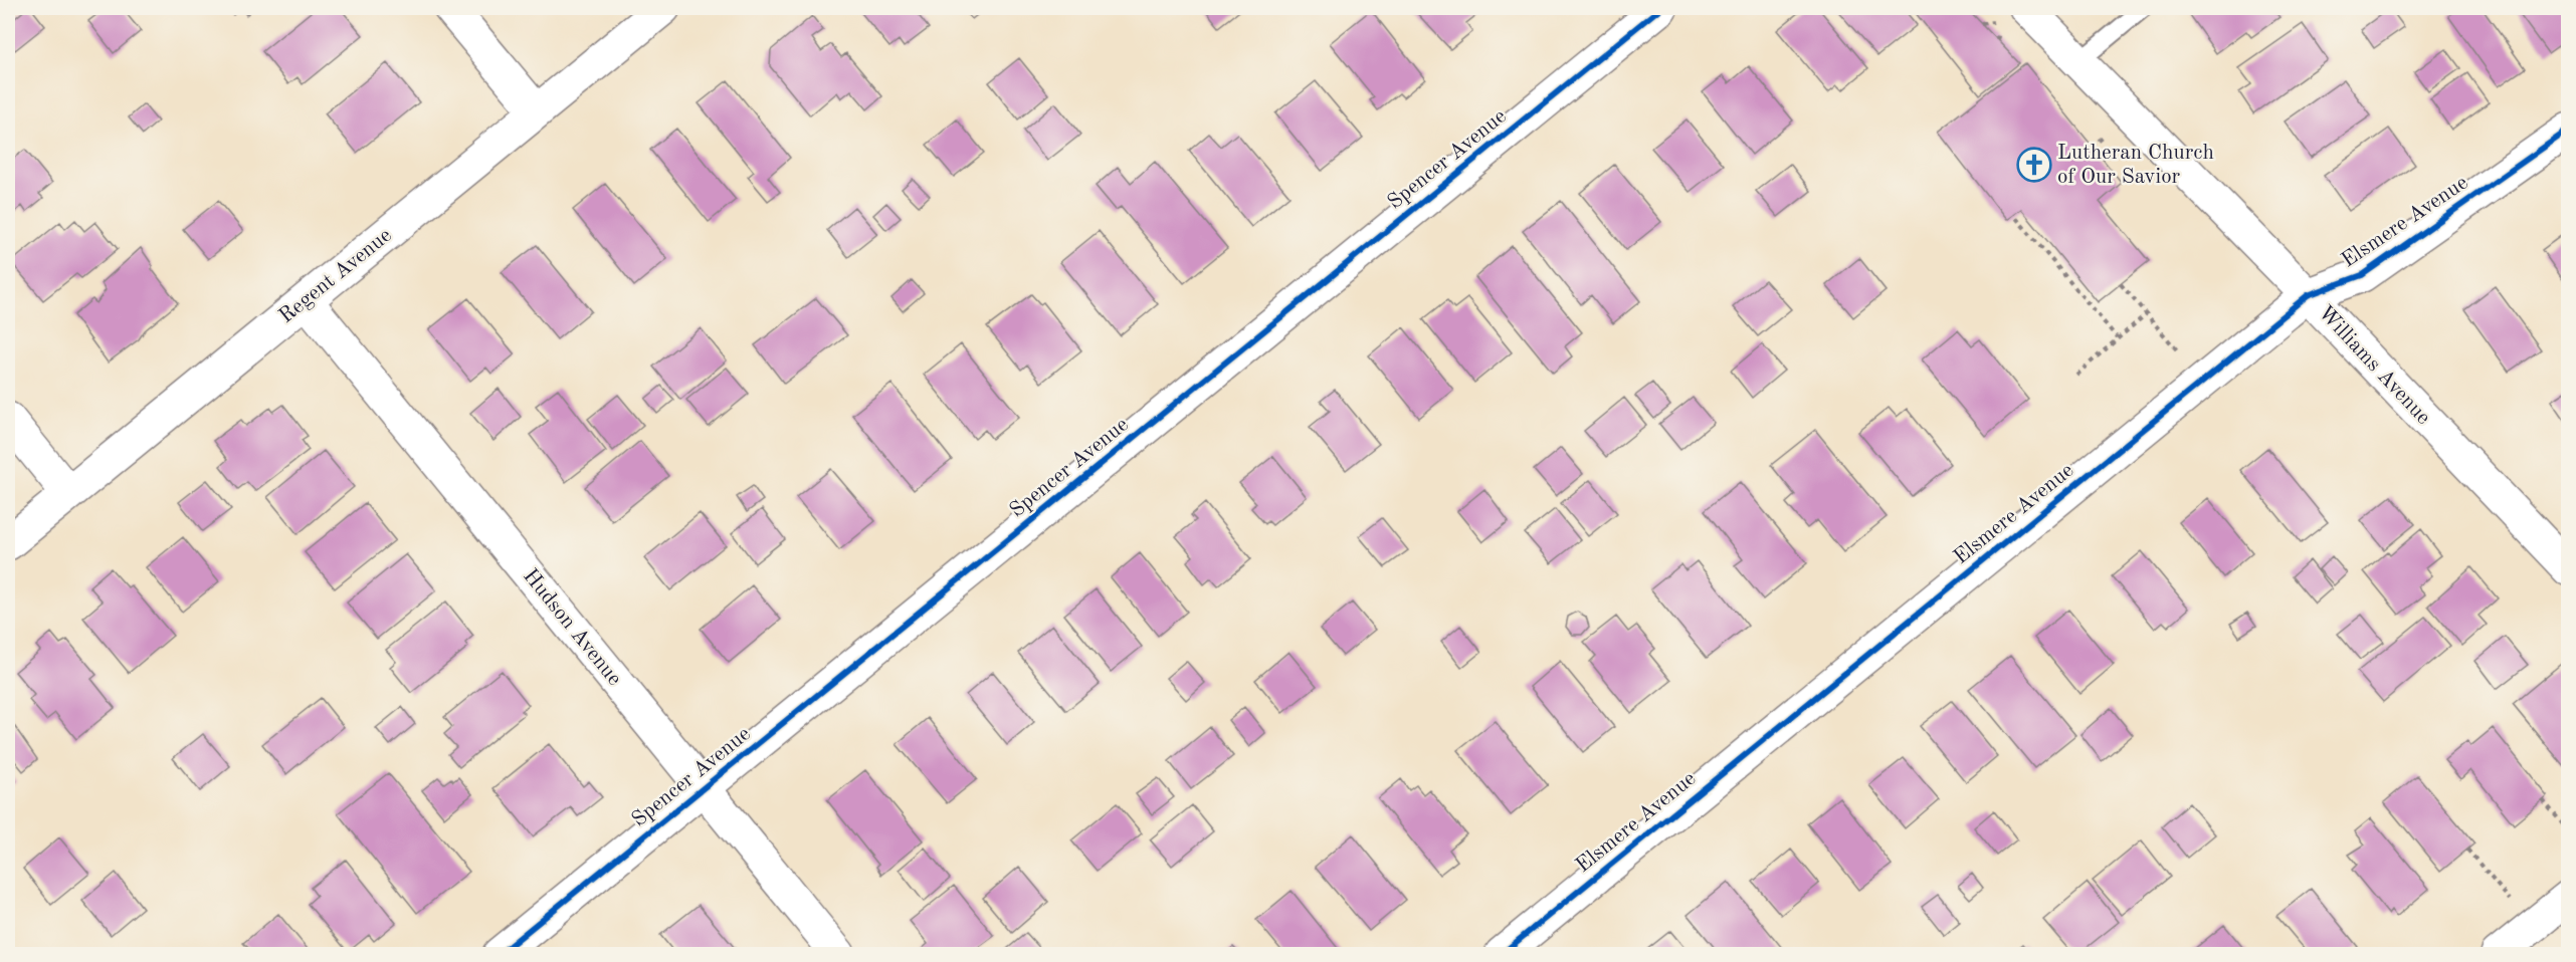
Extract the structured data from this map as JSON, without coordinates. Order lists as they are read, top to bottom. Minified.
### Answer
{"streets":{"street":["Spencer Avenue","Elsmere Avenue","Regent Avenue","Williams Avenue","Hudson Avenue"]},"crossings":[["Spencer Avenue","Hudson Avenue"],["Elsmere Avenue","Williams Avenue"],["Regent Avenue","Hudson Avenue"]],"places":{"church":["Lutheran Church of Our Savior"]}}
